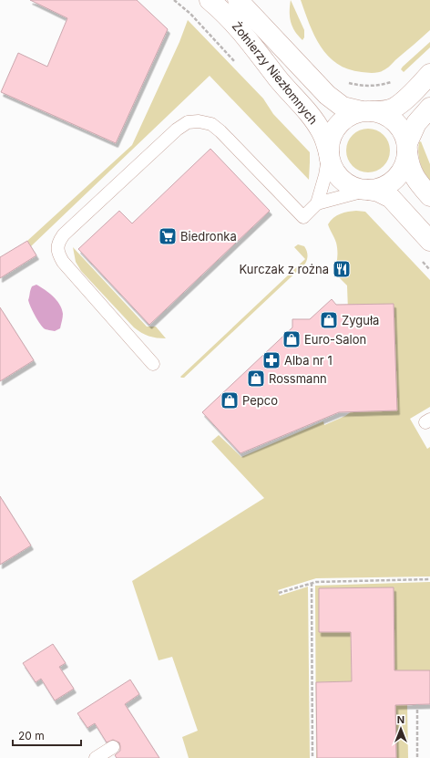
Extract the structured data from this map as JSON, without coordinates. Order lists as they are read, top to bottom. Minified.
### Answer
{"streets":{"street":["Żołnierzy Niezłomnych"]},"places":{"supermarket":["Biedronka"],"restaurant":["Kurczak z rożna"],"shop":["Zyguła","Euro-Salon","Rossmann","Pepco"],"pharmacy":["Alba nr 1"]},"scale_bar":"20 m","north":"top"}
